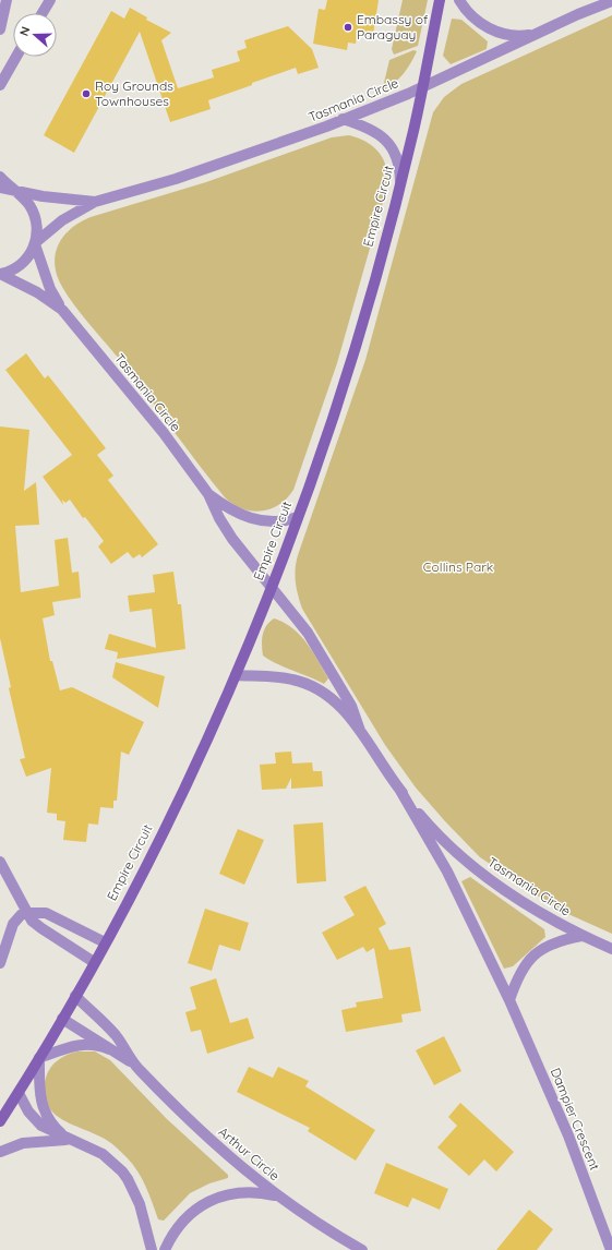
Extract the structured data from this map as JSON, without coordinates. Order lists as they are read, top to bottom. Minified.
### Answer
{"streets":{"street":["Tasmania Circle","Empire Circuit","Dampier Crescent","Arthur Circle"]},"crossings":[["Tasmania Circle","Empire Circuit"],["Tasmania Circle","Dampier Crescent"],["Empire Circuit","Arthur Circle"]],"parks":["Collins Park"],"places":["Embassy of Paraguay","Roy Grounds Townhouses"],"north":"left"}
